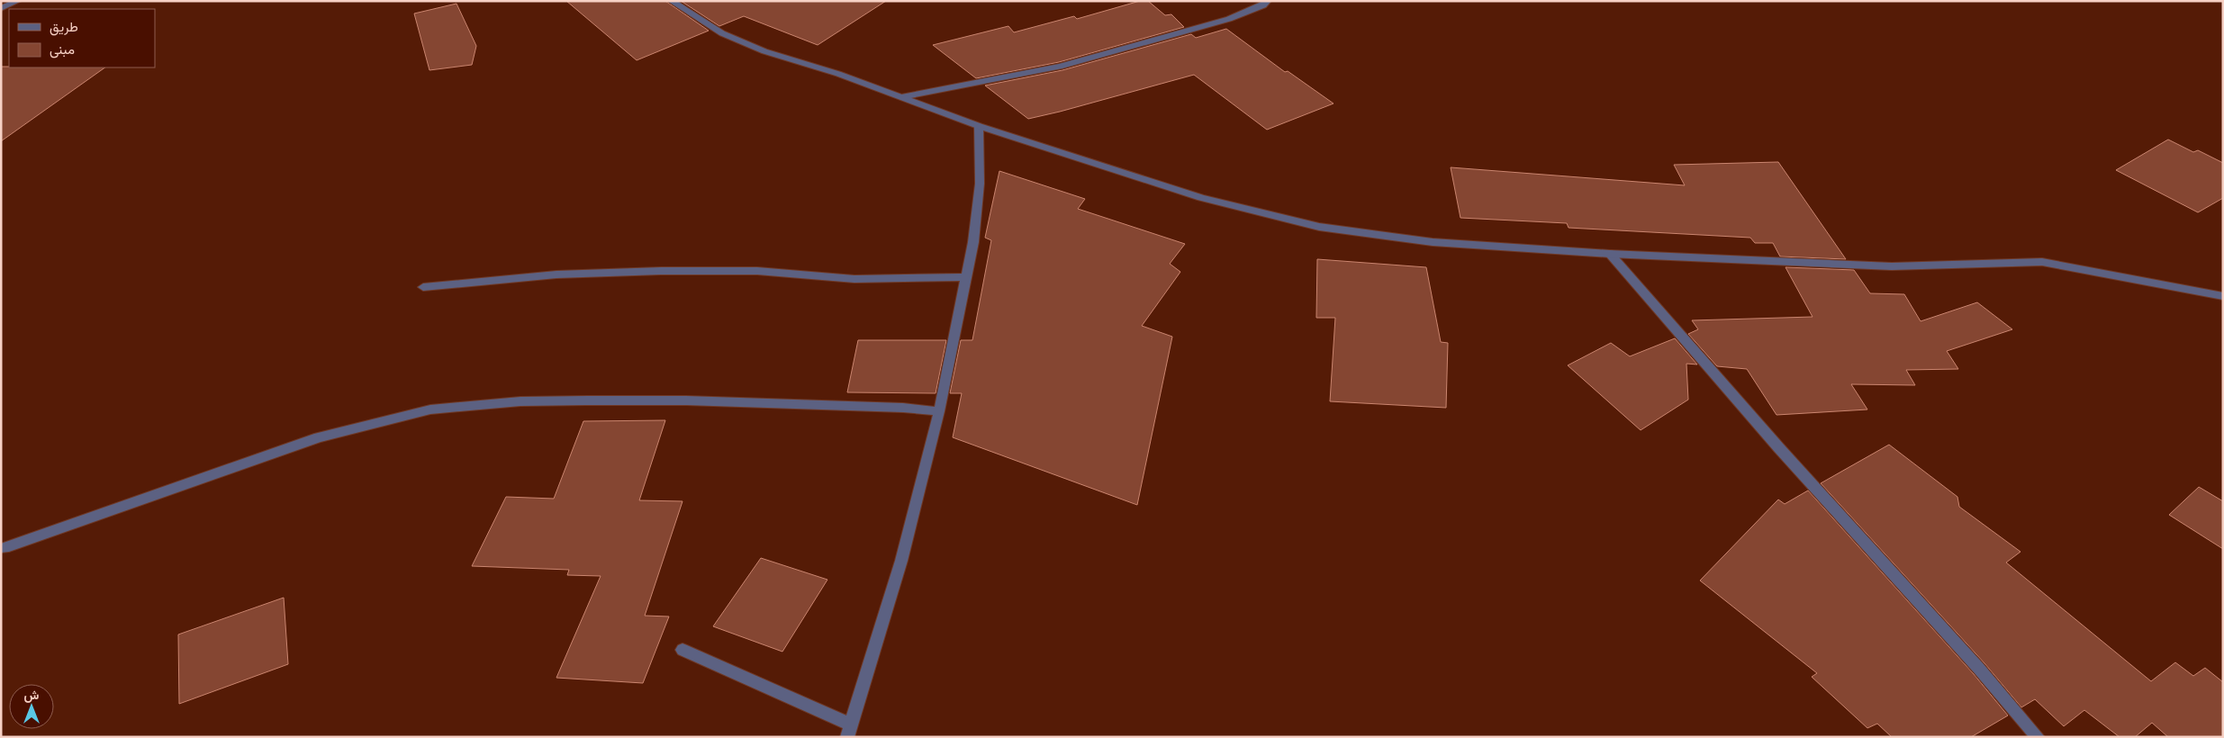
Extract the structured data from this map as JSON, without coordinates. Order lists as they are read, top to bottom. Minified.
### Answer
{"legend":["طريق","مبنى"],"north":"top"}
